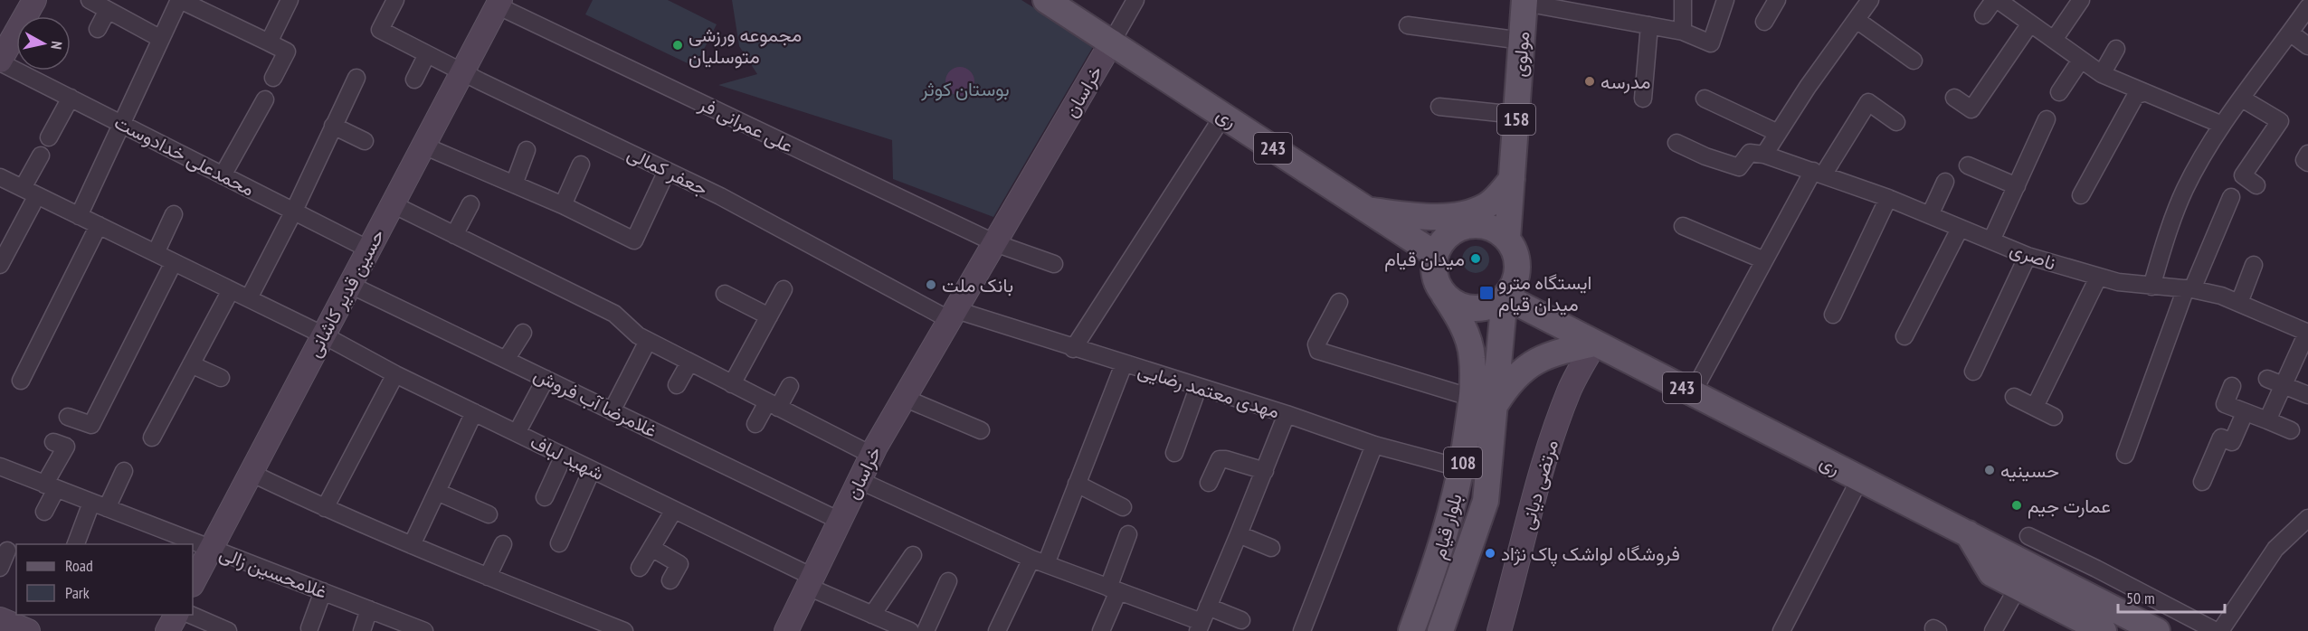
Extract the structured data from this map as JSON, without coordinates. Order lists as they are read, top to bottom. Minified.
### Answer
{"streets":{"main road":["مولوی","ری","158","243","108","بلوار قیام"],"street":["خراسان","علی عمرانی فر","محمدعلی خدادوست","جعفر کمالی","ناصری","حسین قدیر کاشانی","مهدی معتمد رضایی","غلامرضا آب فروش","شهید لباف","مرتضی دیانی","غلامحسین زالی"]},"crossings":[["مولوی","ری"],["مولوی","بلوار قیام"],["خراسان","ری"],["خراسان","علی عمرانی فر"],["خراسان","جعفر کمالی"],["خراسان","مهدی معتمد رضایی"],["خراسان","غلامرضا آب فروش"],["خراسان","شهید لباف"],["ری","مرتضی دیانی"],["ری","بلوار قیام"],["علی عمرانی فر","حسین قدیر کاشانی"],["محمدعلی خدادوست","حسین قدیر کاشانی"],["جعفر کمالی","حسین قدیر کاشانی"],["جعفر کمالی","مهدی معتمد رضایی"],["حسین قدیر کاشانی","غلامرضا آب فروش"],["حسین قدیر کاشانی","شهید لباف"],["حسین قدیر کاشانی","غلامحسین زالی"],["مهدی معتمد رضایی","بلوار قیام"]],"parks":["بوستان کوثر"],"places":{"other":["مجموعه ورزشی متوسلیان","مدرسه","میدان قیام","بانک ملت","حسینیه","عمارت جیم","فروشگاه لواشک پاک نژاد"],"transit":["ایستگاه مترو میدان قیام"]},"legend":["Road","Park"],"scale_bar":"50 m","north":"right"}
